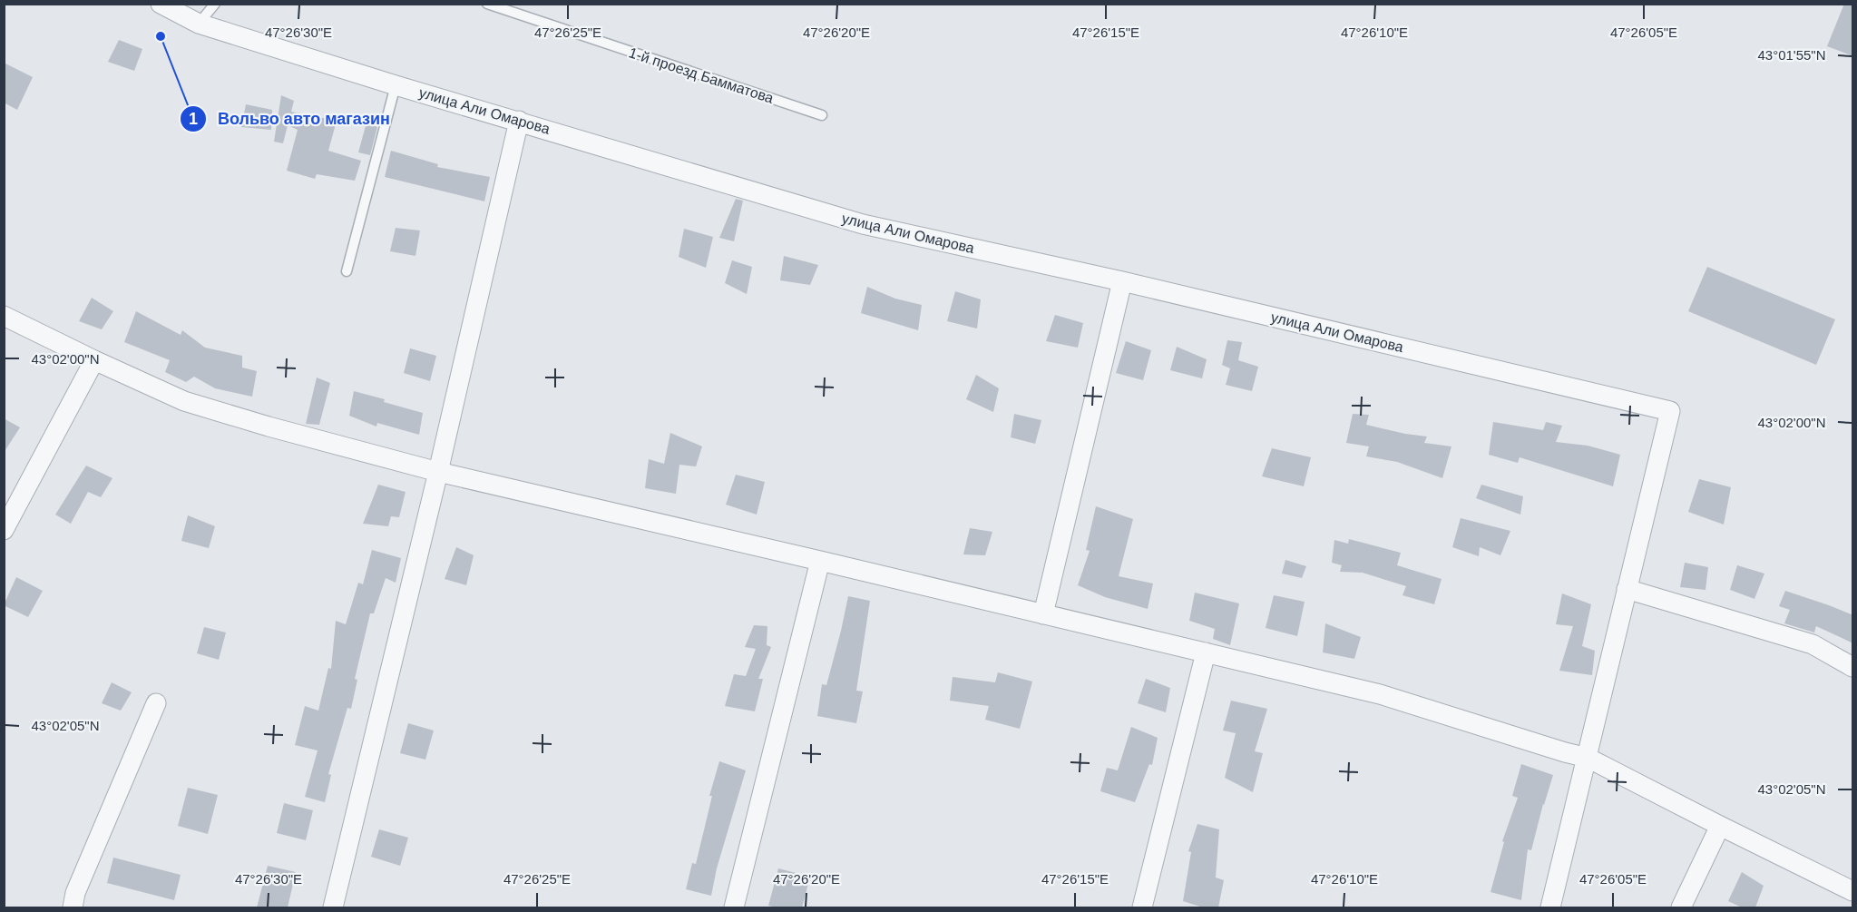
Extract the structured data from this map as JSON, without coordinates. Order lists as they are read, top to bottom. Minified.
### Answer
{"streets":{"street":["улица Али Омарова"],"lane":["1-й проезд Бамматова"]},"places":["Вольво авто магазин"],"coordinates":["47°26'30\"E","47°26'25\"E","47°26'20\"E","47°26'15\"E","47°26'10\"E","47°26'05\"E","43°01'55\"N","43°02'00\"N","43°02'05\"N"]}
